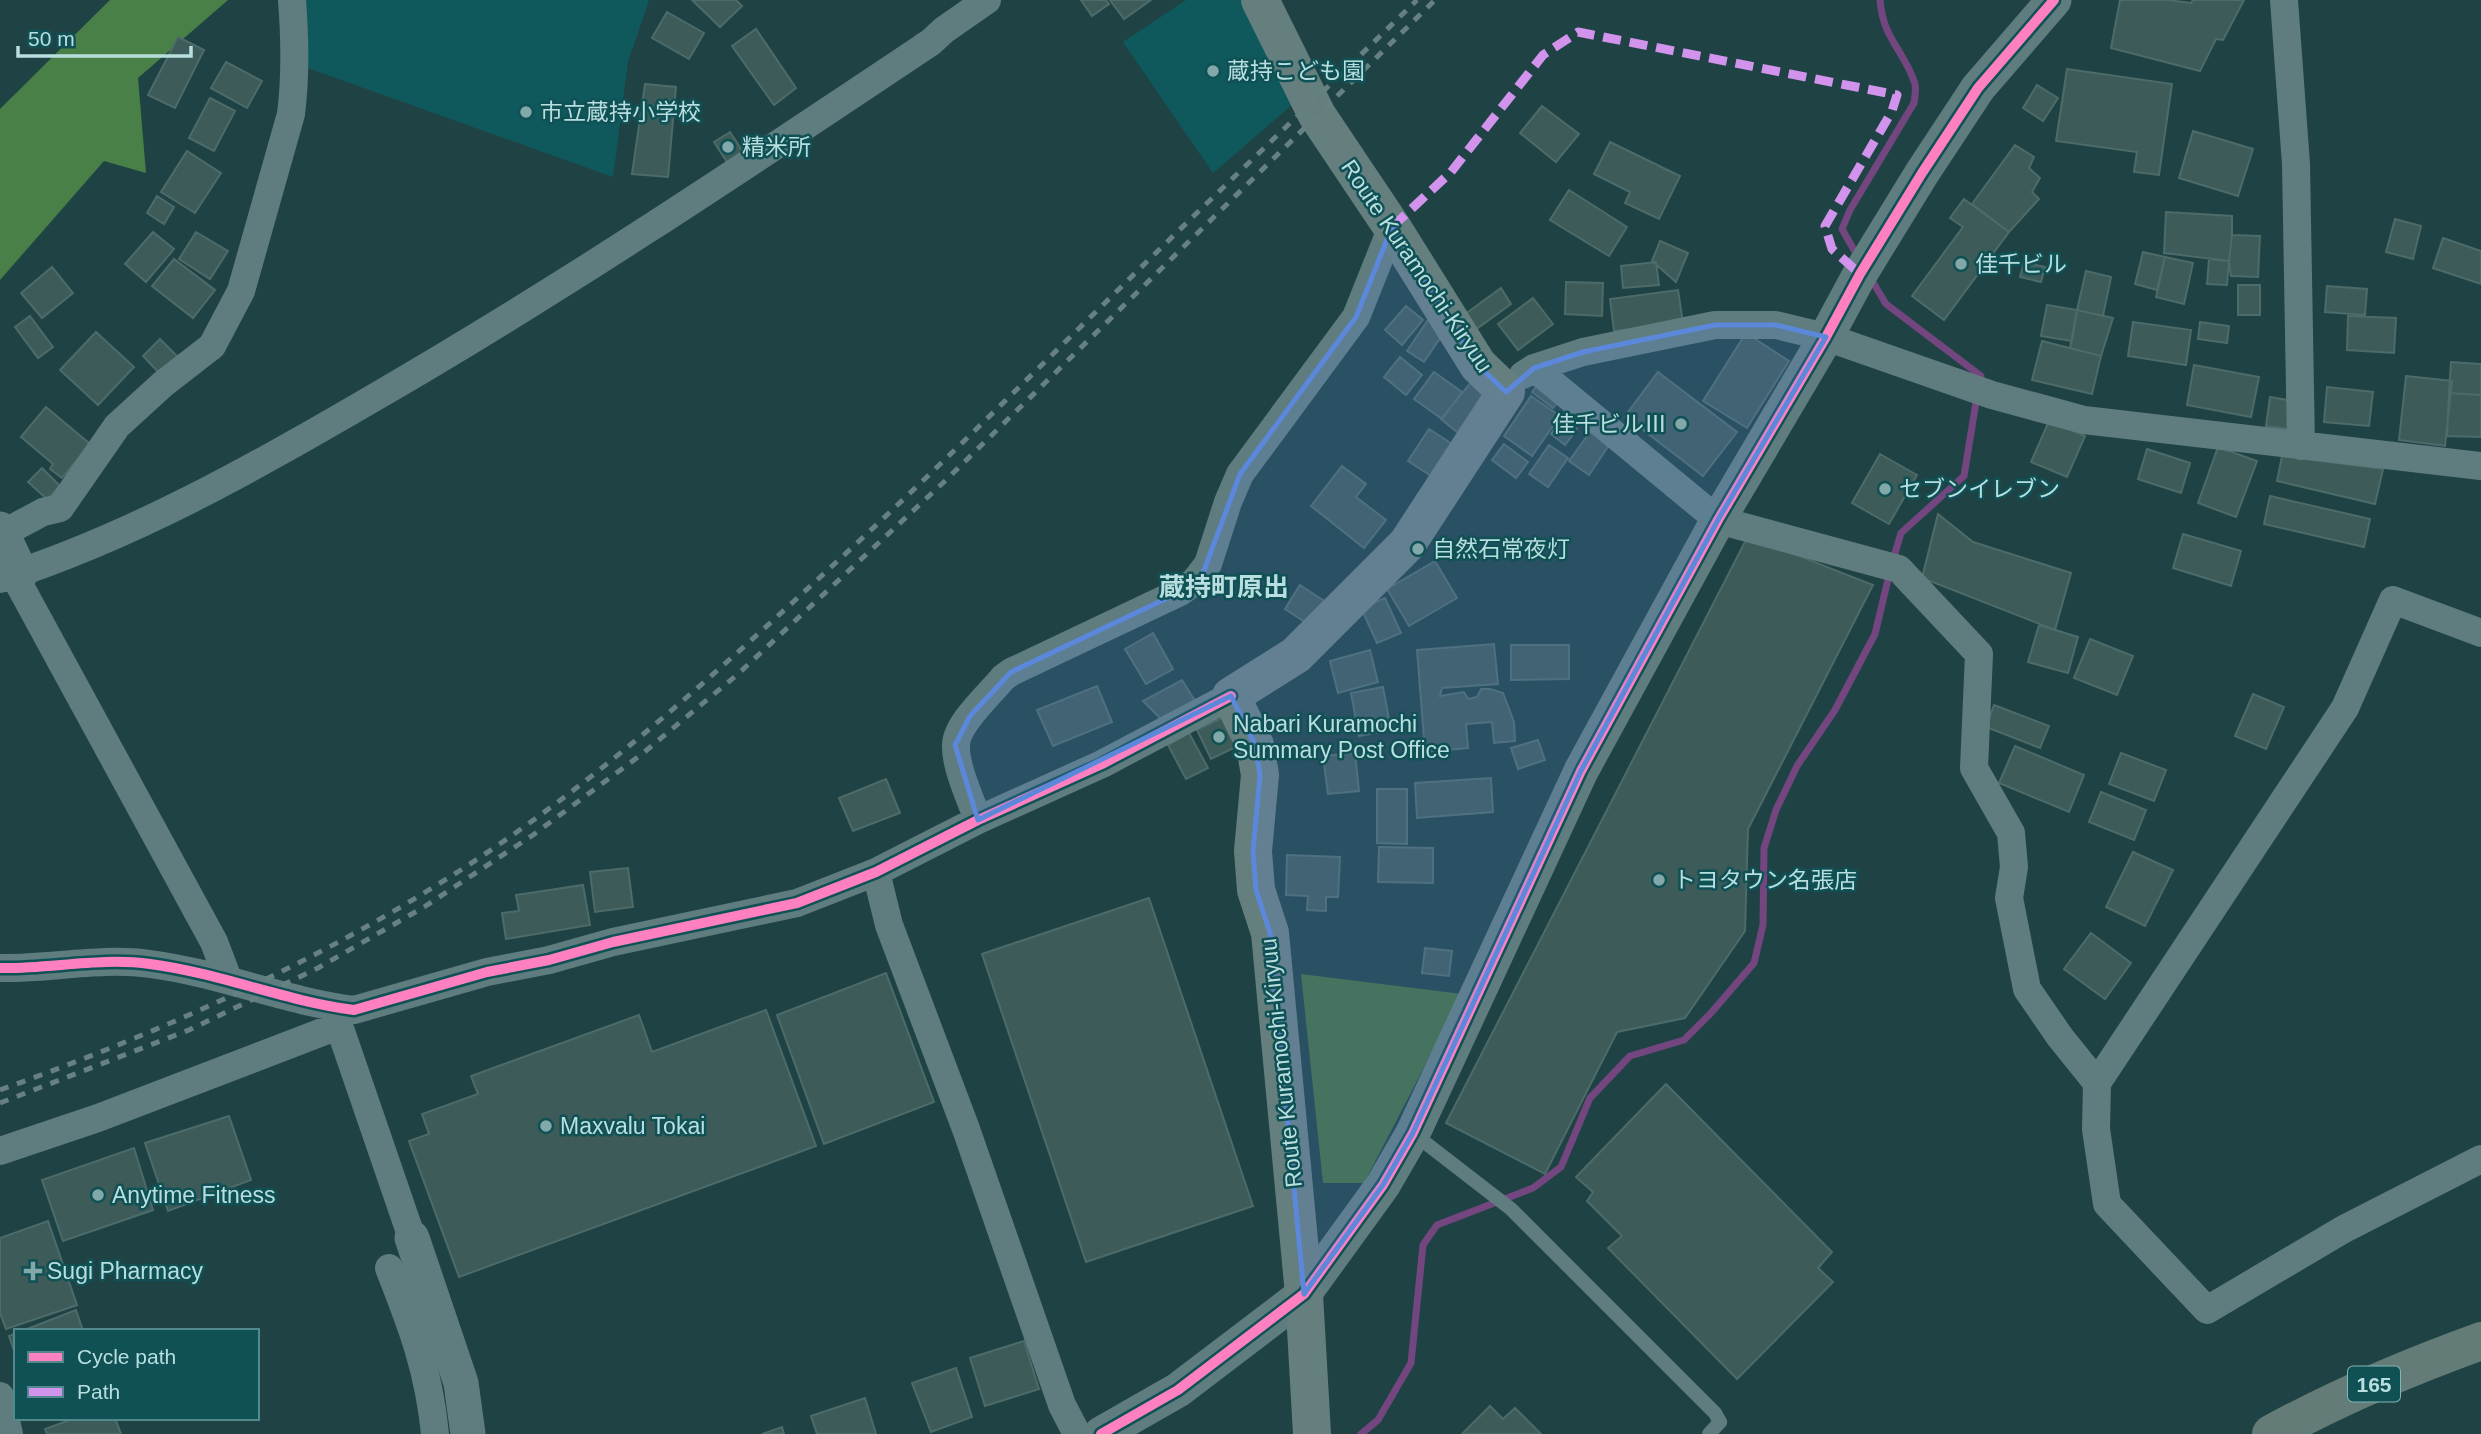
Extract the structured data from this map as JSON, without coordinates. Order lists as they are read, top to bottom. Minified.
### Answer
{"streets":{"highway":["165"],"main road":["Route Kuramochi-Kiryuu"]},"districts":["蔵持町原出"],"places":{"other":["蔵持こども園","市立蔵持小学校","精米所","佳千ビル","佳千ビルⅢ","セブンイレブン","自然石常夜灯","Nabari Kuramochi Summary Post Office","トヨタウン名張店","Maxvalu Tokai","Anytime Fitness"],"health":["Sugi Pharmacy"]},"legend":["Cycle path","Path"],"scale_bar":"50 m"}
